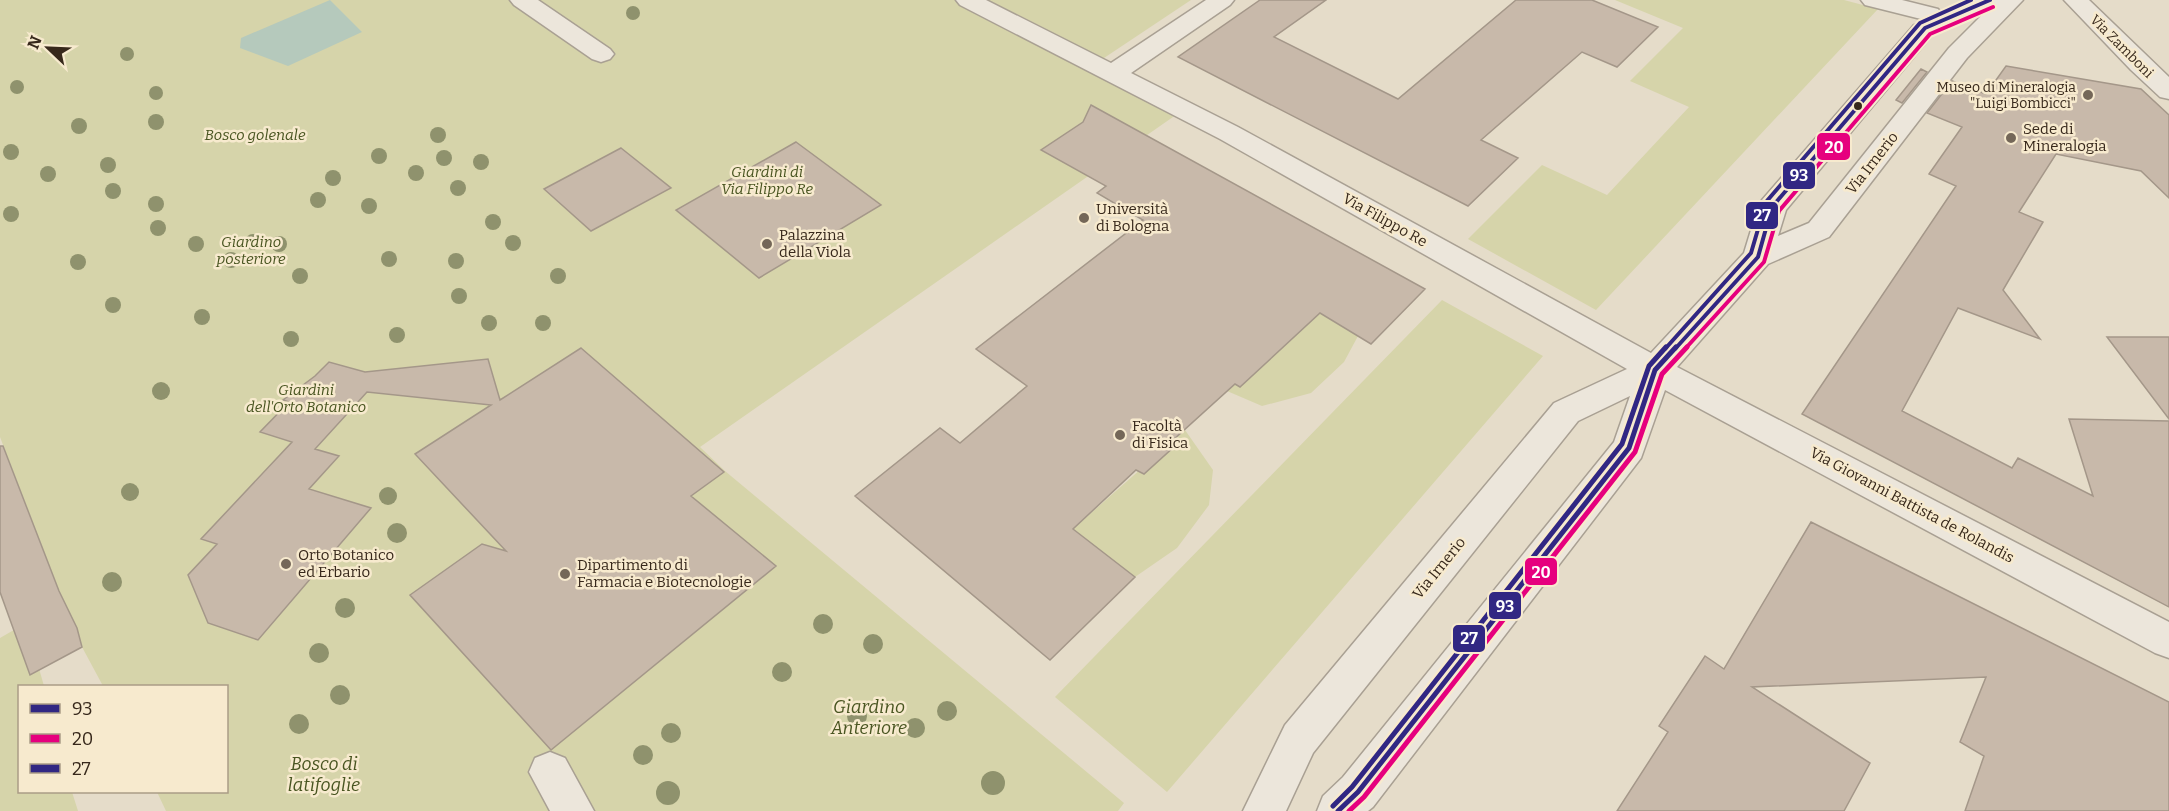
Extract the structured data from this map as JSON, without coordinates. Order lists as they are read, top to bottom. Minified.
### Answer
{"streets":{"street":["Via Zamboni","Via Irnerio","Via Filippo Re","Via Giovanni Battista de Rolandis"]},"crossings":[["Via Irnerio","Via Filippo Re"],["Via Irnerio","Via Giovanni Battista de Rolandis"],["Via Filippo Re","Via Giovanni Battista de Rolandis"]],"parks":["Bosco golenale","Giardini di Via Filippo Re","Giardino posteriore","Giardini dell'Orto Botanico","Giardino Anteriore","Bosco di latifoglie"],"places":["Museo di Mineralogia \"Luigi Bombicci\"","Sede di Mineralogia","Università di Bologna","Palazzina della Viola","Facoltà di Fisica","Orto Botanico ed Erbario","Dipartimento di Farmacia e Biotecnologie"],"lines":["transit line 93","transit line 27","transit line 20"],"legend":["93","20","27"],"north":"top left"}
